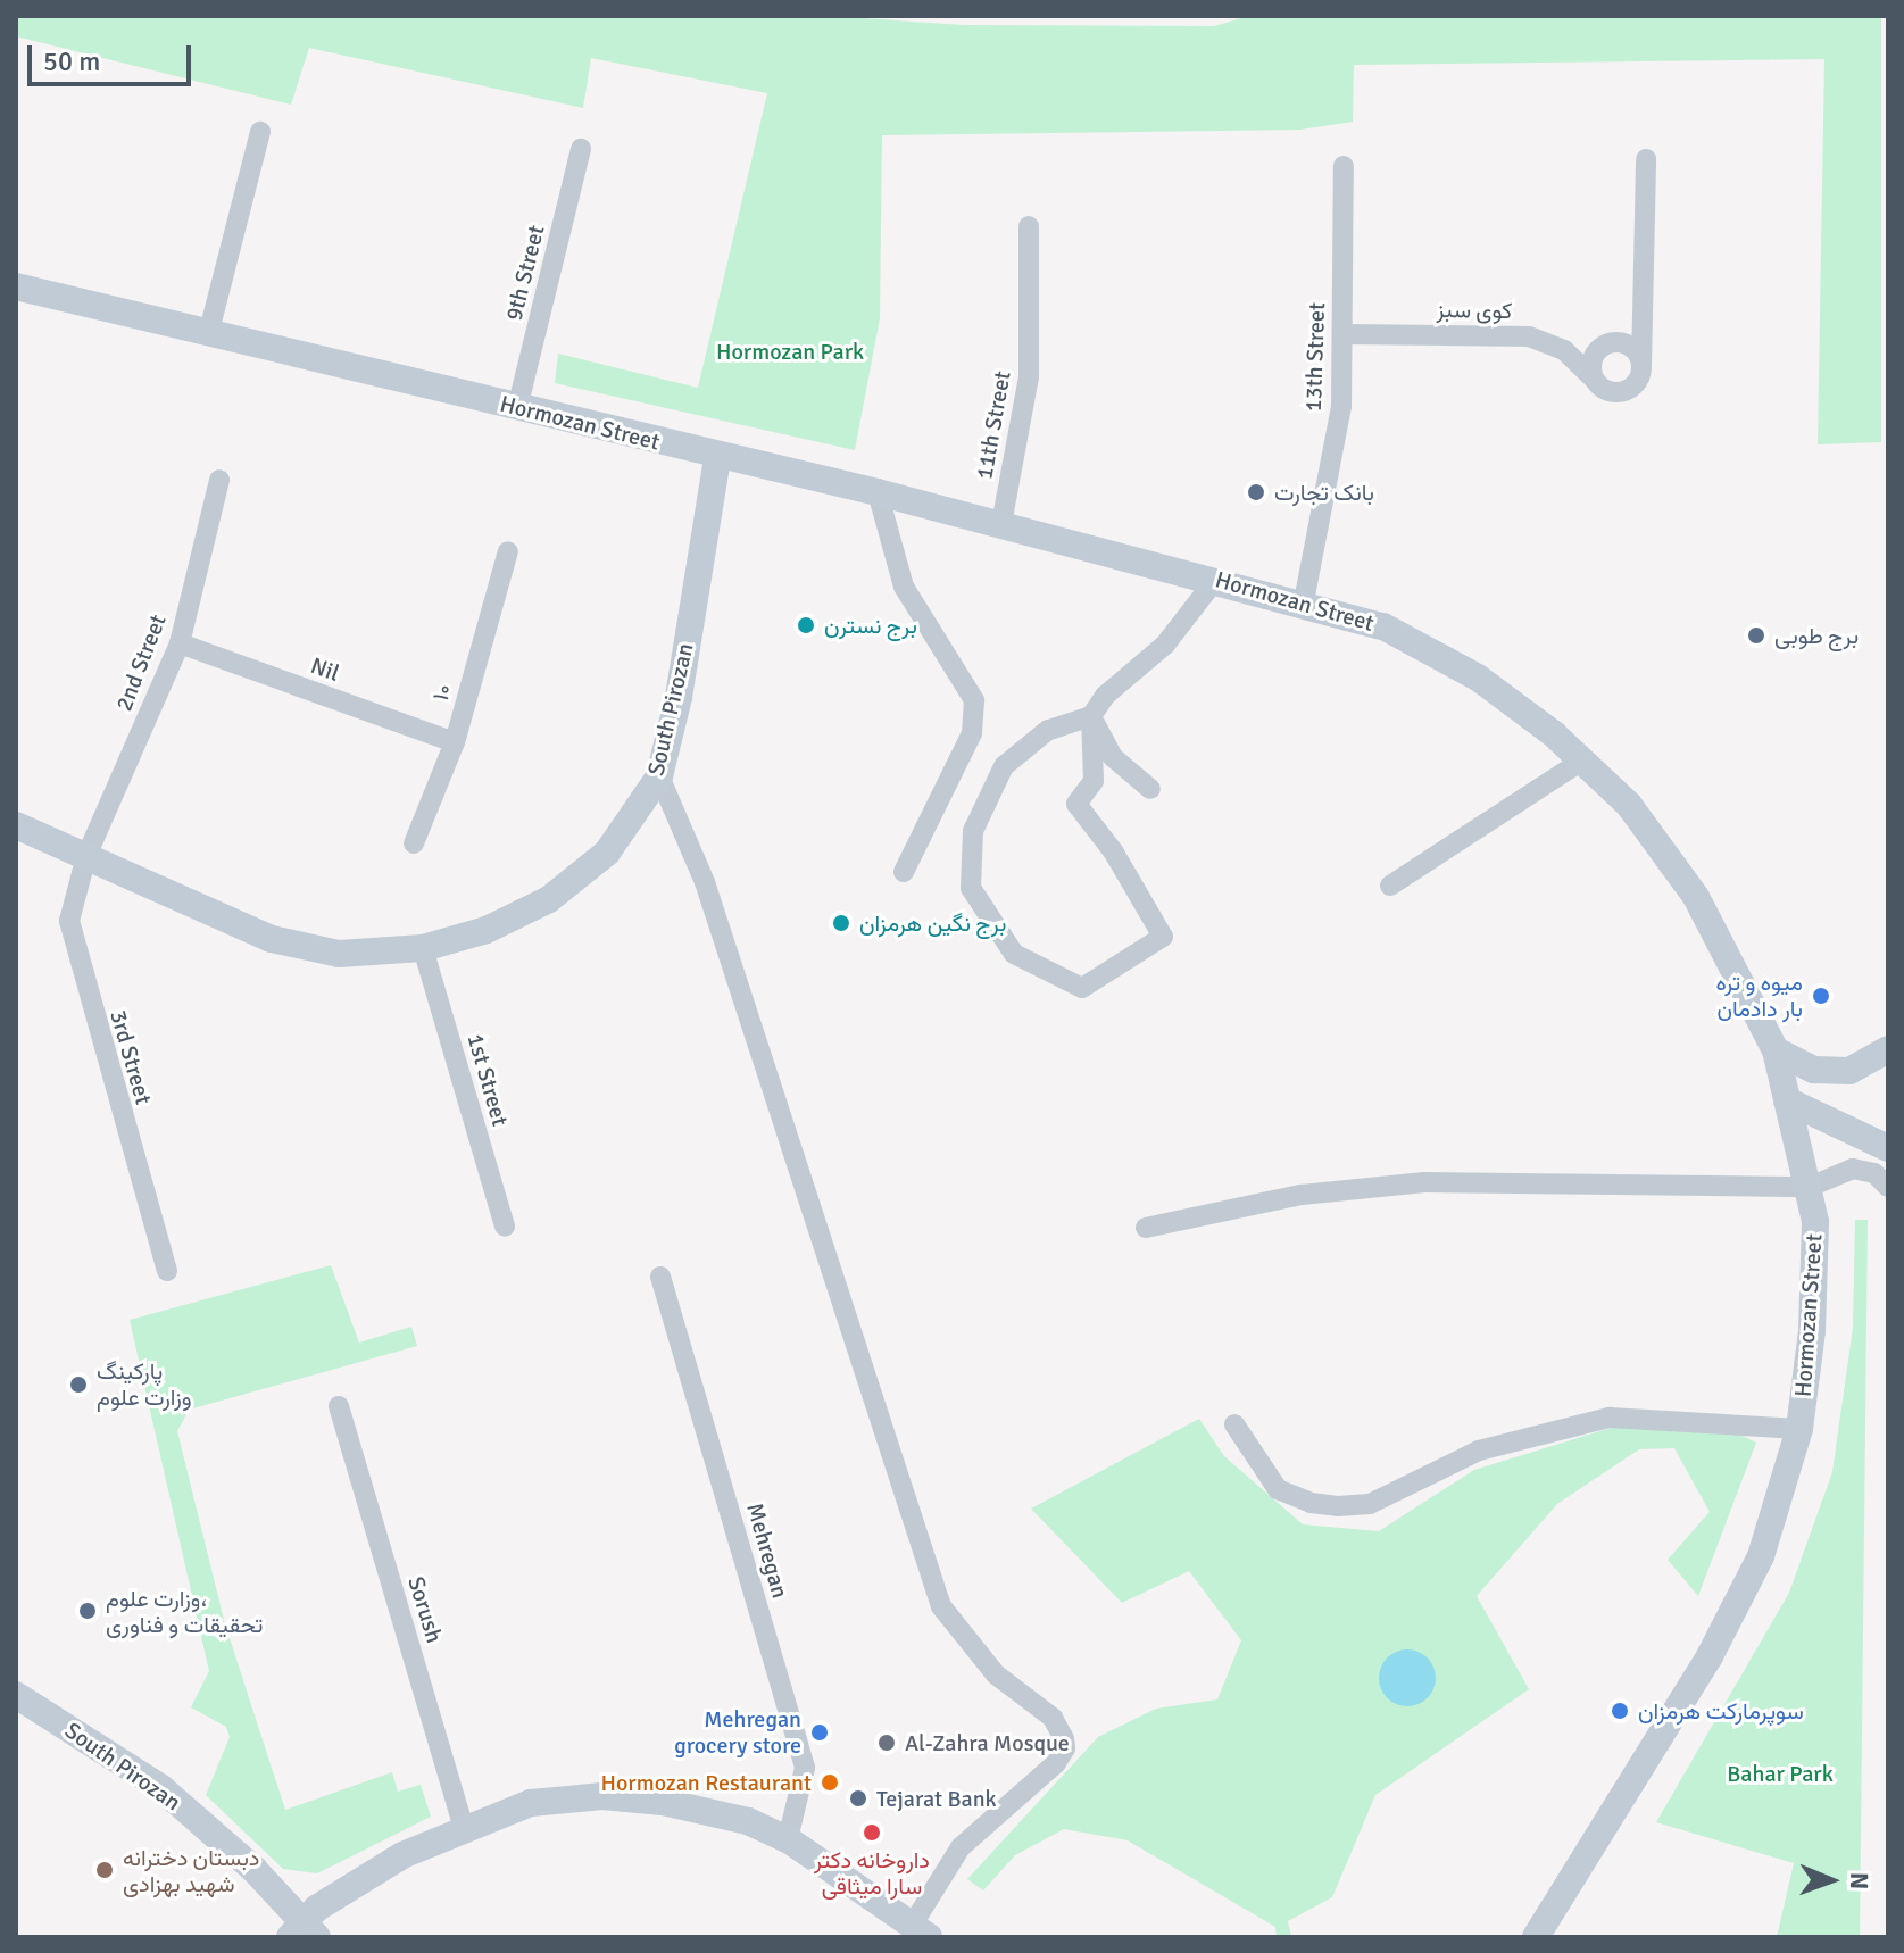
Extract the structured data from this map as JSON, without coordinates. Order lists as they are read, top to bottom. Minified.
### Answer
{"streets":{"street":["9th Street","کوی سبز","13th Street","Hormozan Street","11th Street","2nd Street","Nil","۱۰","South Pirozan","3rd Street","1st Street","Mehregan","Sorush"]},"crossings":[["9th Street","Hormozan Street"],["کوی سبز","13th Street"],["13th Street","Hormozan Street"],["Hormozan Street","11th Street"],["Hormozan Street","South Pirozan"],["2nd Street","Nil"],["2nd Street","South Pirozan"],["2nd Street","3rd Street"],["Nil","۱۰"],["South Pirozan","3rd Street"],["South Pirozan","1st Street"]],"parks":["Hormozan Park","Bahar Park"],"places":["بانک تجارت","برج نسترن","برج طوبی","برج نگین هرمزان","میوه و تره بار دادمان","پارکینگ وزارت علوم","وزارت علوم، تحقیقات و فناوری","سوپرمارکت هرمزان","Mehregan grocery store","Al-Zahra Mosque","Hormozan Restaurant","Tejarat Bank","داروخانه دکتر سارا میثاقی","دبستان دخترانه شهید بهزادی"],"scale_bar":"50 m","north":"right"}
